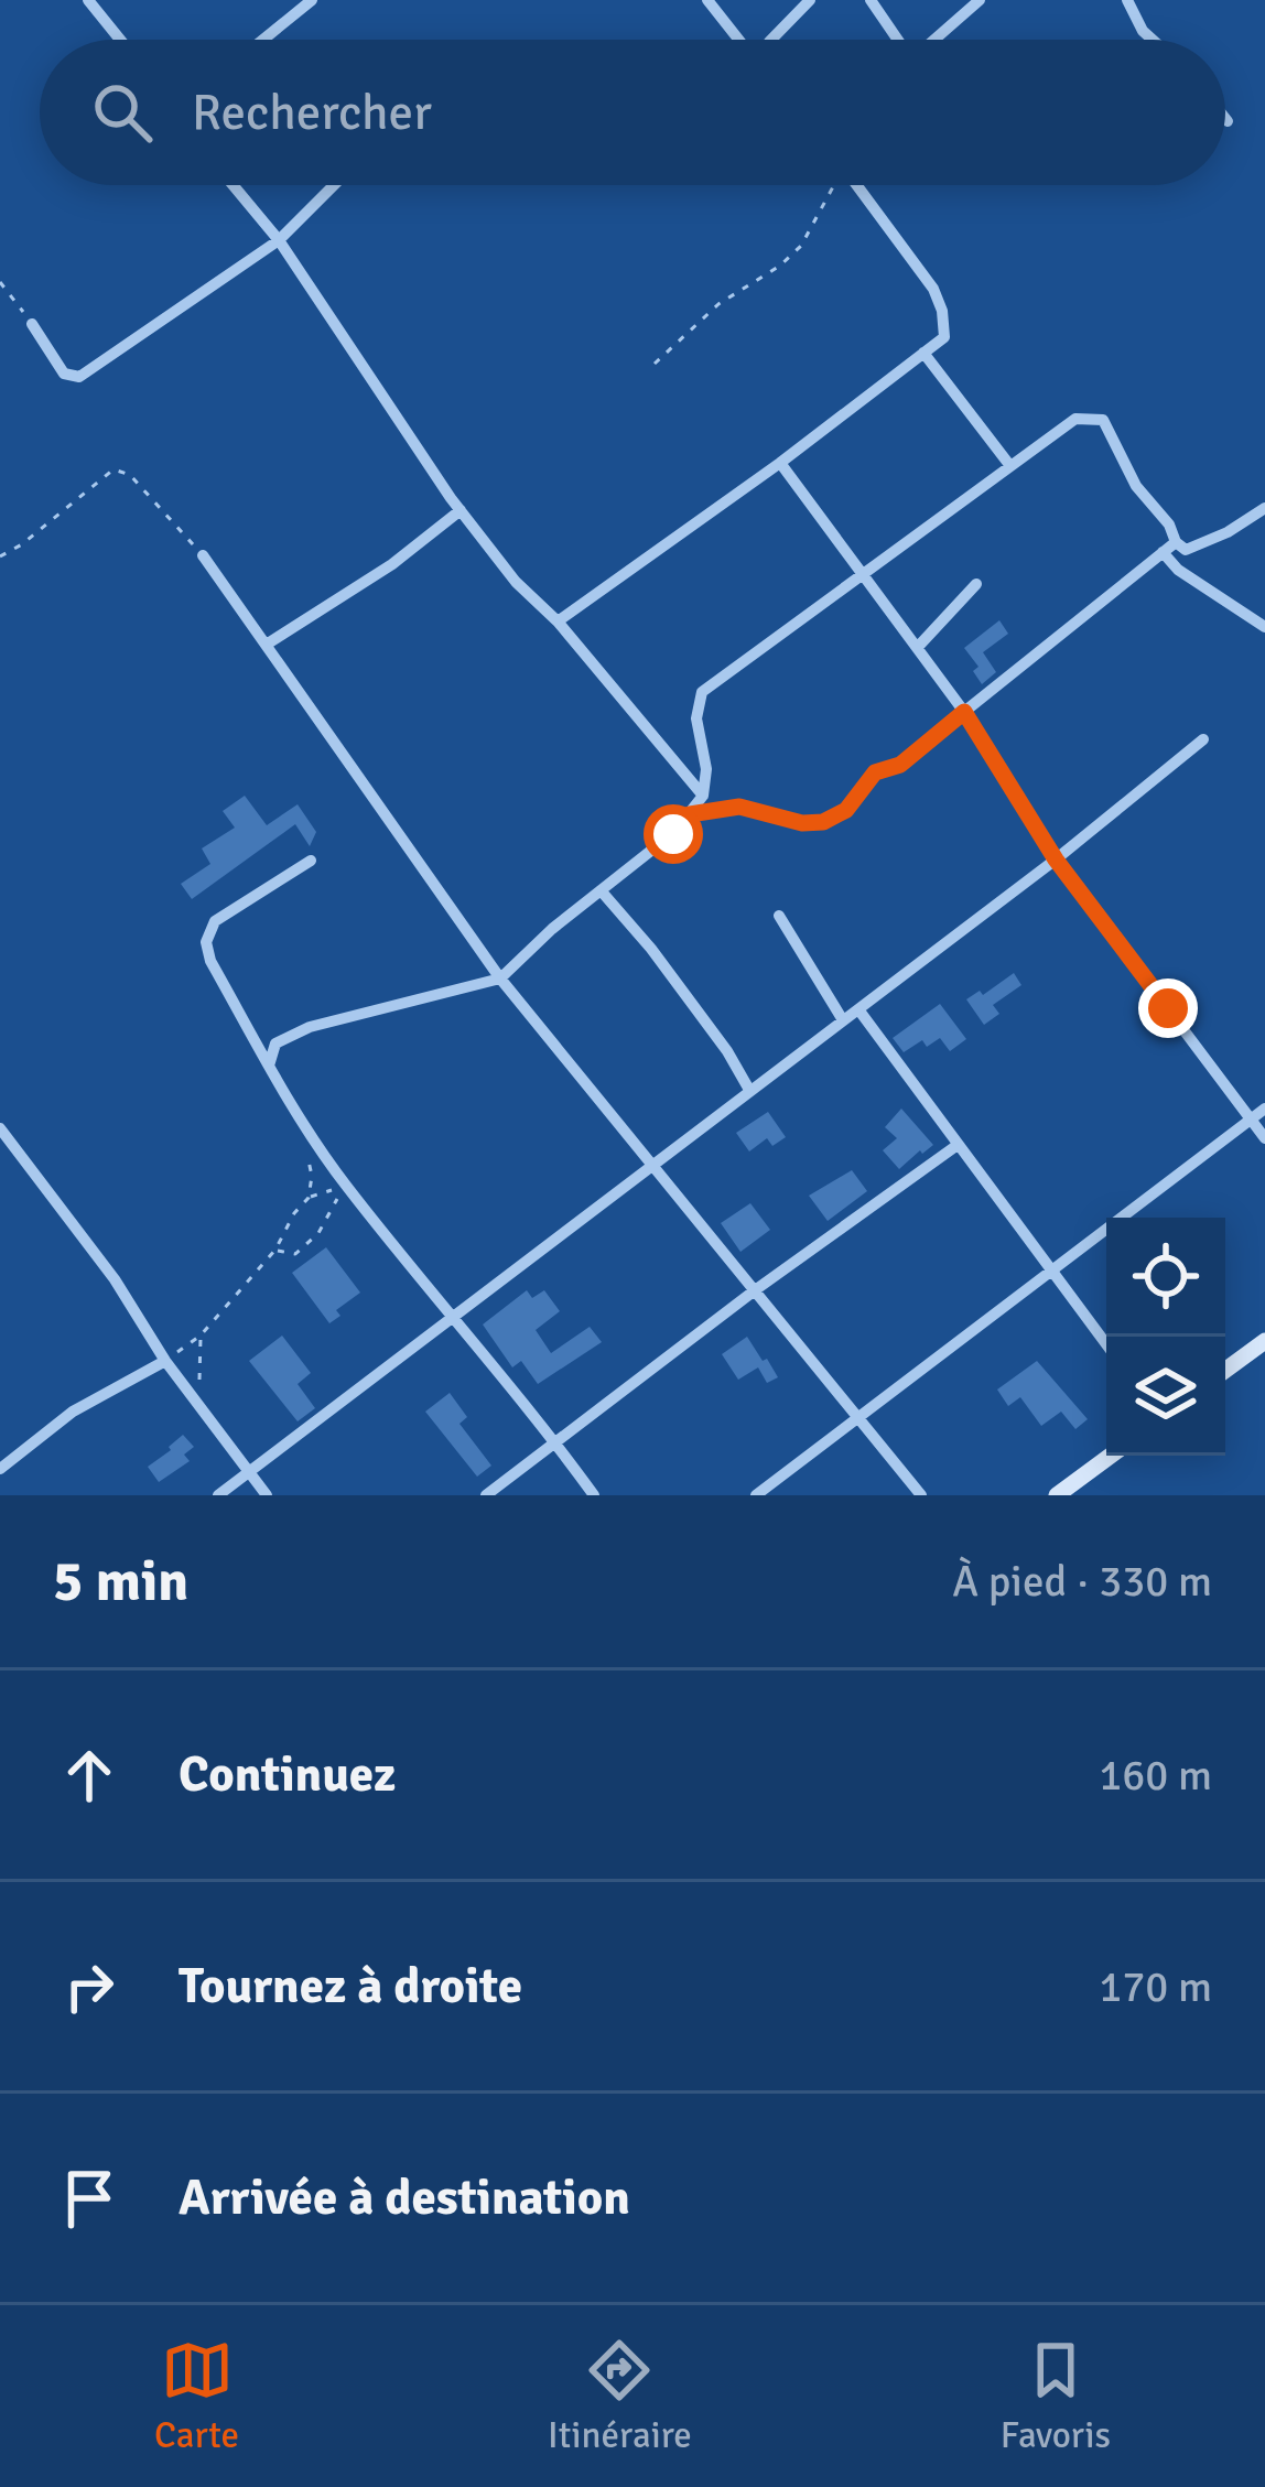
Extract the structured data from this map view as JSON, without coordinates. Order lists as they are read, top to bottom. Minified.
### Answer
{"page":{"search":"Rechercher","heading":["5 min","À pied · 330 m"],"list":[["Continuez","160 m"],["Tournez à droite","170 m"],"Arrivée à destination"],"nav":["Carte","Itinéraire","Favoris"]}}
